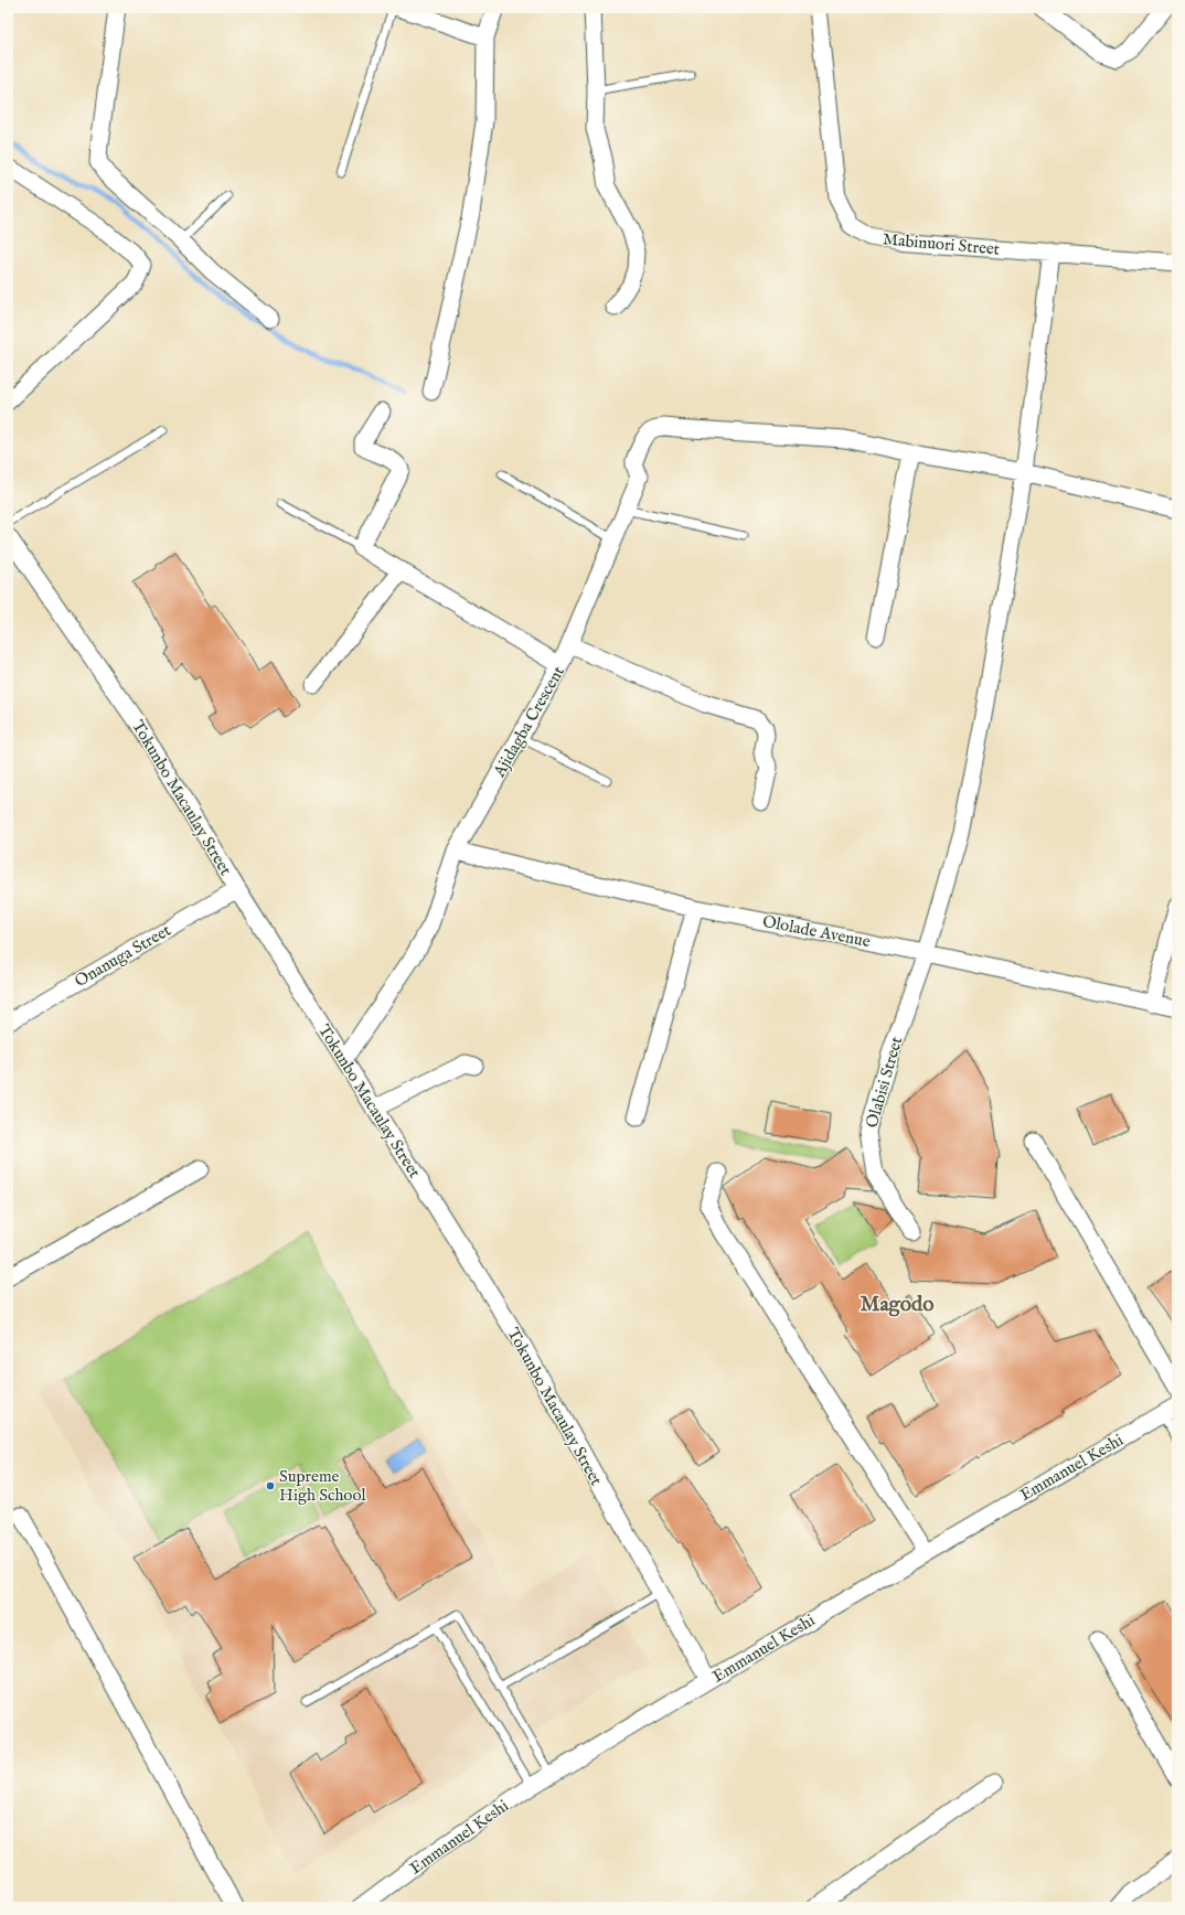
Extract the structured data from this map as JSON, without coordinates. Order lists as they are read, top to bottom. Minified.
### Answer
{"streets":{"street":["Mabinuori Street","Ajidagba Crescent","Tokunbo Macaulay Street","Ololade Avenue","Onanuga Street","Olabisi Street","Emmanuel Keshi"]},"crossings":[["Mabinuori Street","Olabisi Street"],["Ajidagba Crescent","Tokunbo Macaulay Street"],["Ajidagba Crescent","Ololade Avenue"],["Ajidagba Crescent","Olabisi Street"],["Tokunbo Macaulay Street","Onanuga Street"],["Tokunbo Macaulay Street","Emmanuel Keshi"],["Ololade Avenue","Olabisi Street"]],"districts":["Magodo"],"places":["Supreme High School"]}
